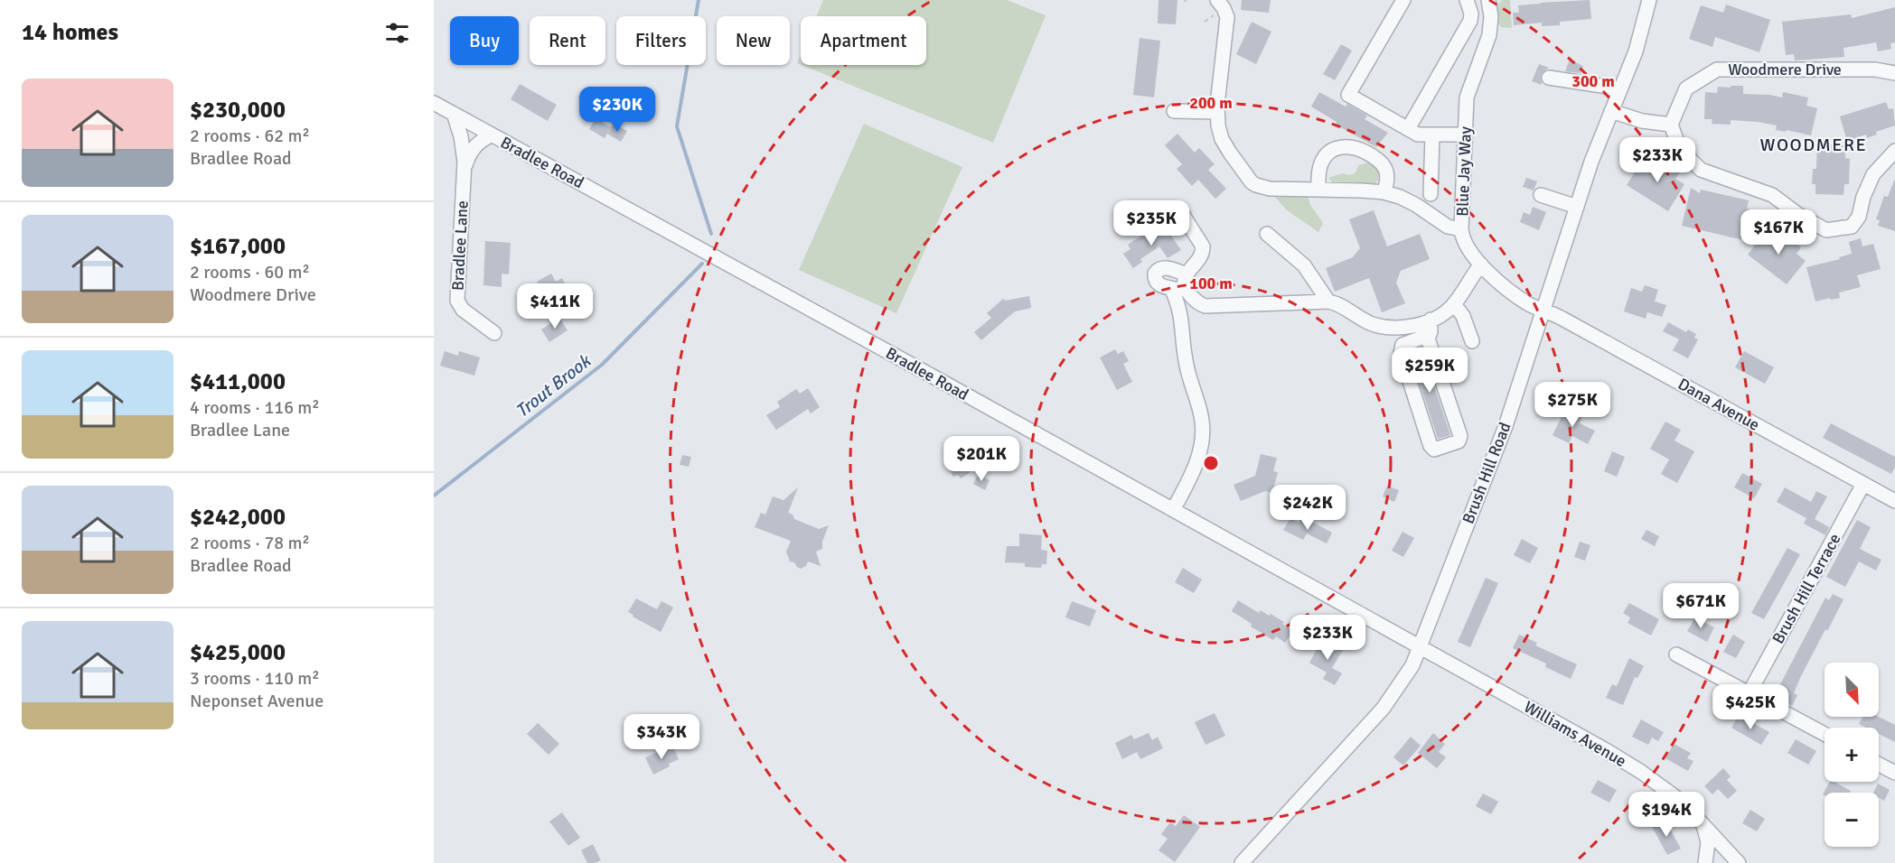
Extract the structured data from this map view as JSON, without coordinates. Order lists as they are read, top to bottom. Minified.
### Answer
{"streets":{"street":["Woodmere Drive","Bradlee Road","Blue Jay Way","Bradlee Lane","Dana Avenue","Brush Hill Road","Brush Hill Terrace","Williams Avenue"]},"crossings":[["Bradlee Road","Bradlee Lane"],["Bradlee Road","Brush Hill Road"],["Bradlee Road","Williams Avenue"],["Blue Jay Way","Dana Avenue"],["Blue Jay Way","Brush Hill Road"],["Dana Avenue","Brush Hill Road"],["Dana Avenue","Brush Hill Terrace"],["Brush Hill Road","Williams Avenue"]],"districts":["WOODMERE"],"water":["Trout Brook"],"north":"bottom right","page":{"heading":"14 homes","chip":["Buy","Rent","Filters","New","Apartment"],"list":[{"name":"$230,000","note":"2 rooms · 62 m² · Bradlee Road"},{"name":"$167,000","note":"2 rooms · 60 m² · Woodmere Drive"},{"name":"$411,000","note":"4 rooms · 116 m² · Bradlee Lane"},{"name":"$242,000","note":"2 rooms · 78 m² · Bradlee Road"},{"name":"$425,000","note":"3 rooms · 110 m² · Neponset Avenue"}],"price":["$230K","$233K","$235K","$167K","$411K","$259K","$275K","$201K","$242K","$671K","$233K","$425K","$343K","$194K"],"map_buttons":["+","−"]},"rings":["300 m","200 m","100 m"]}
